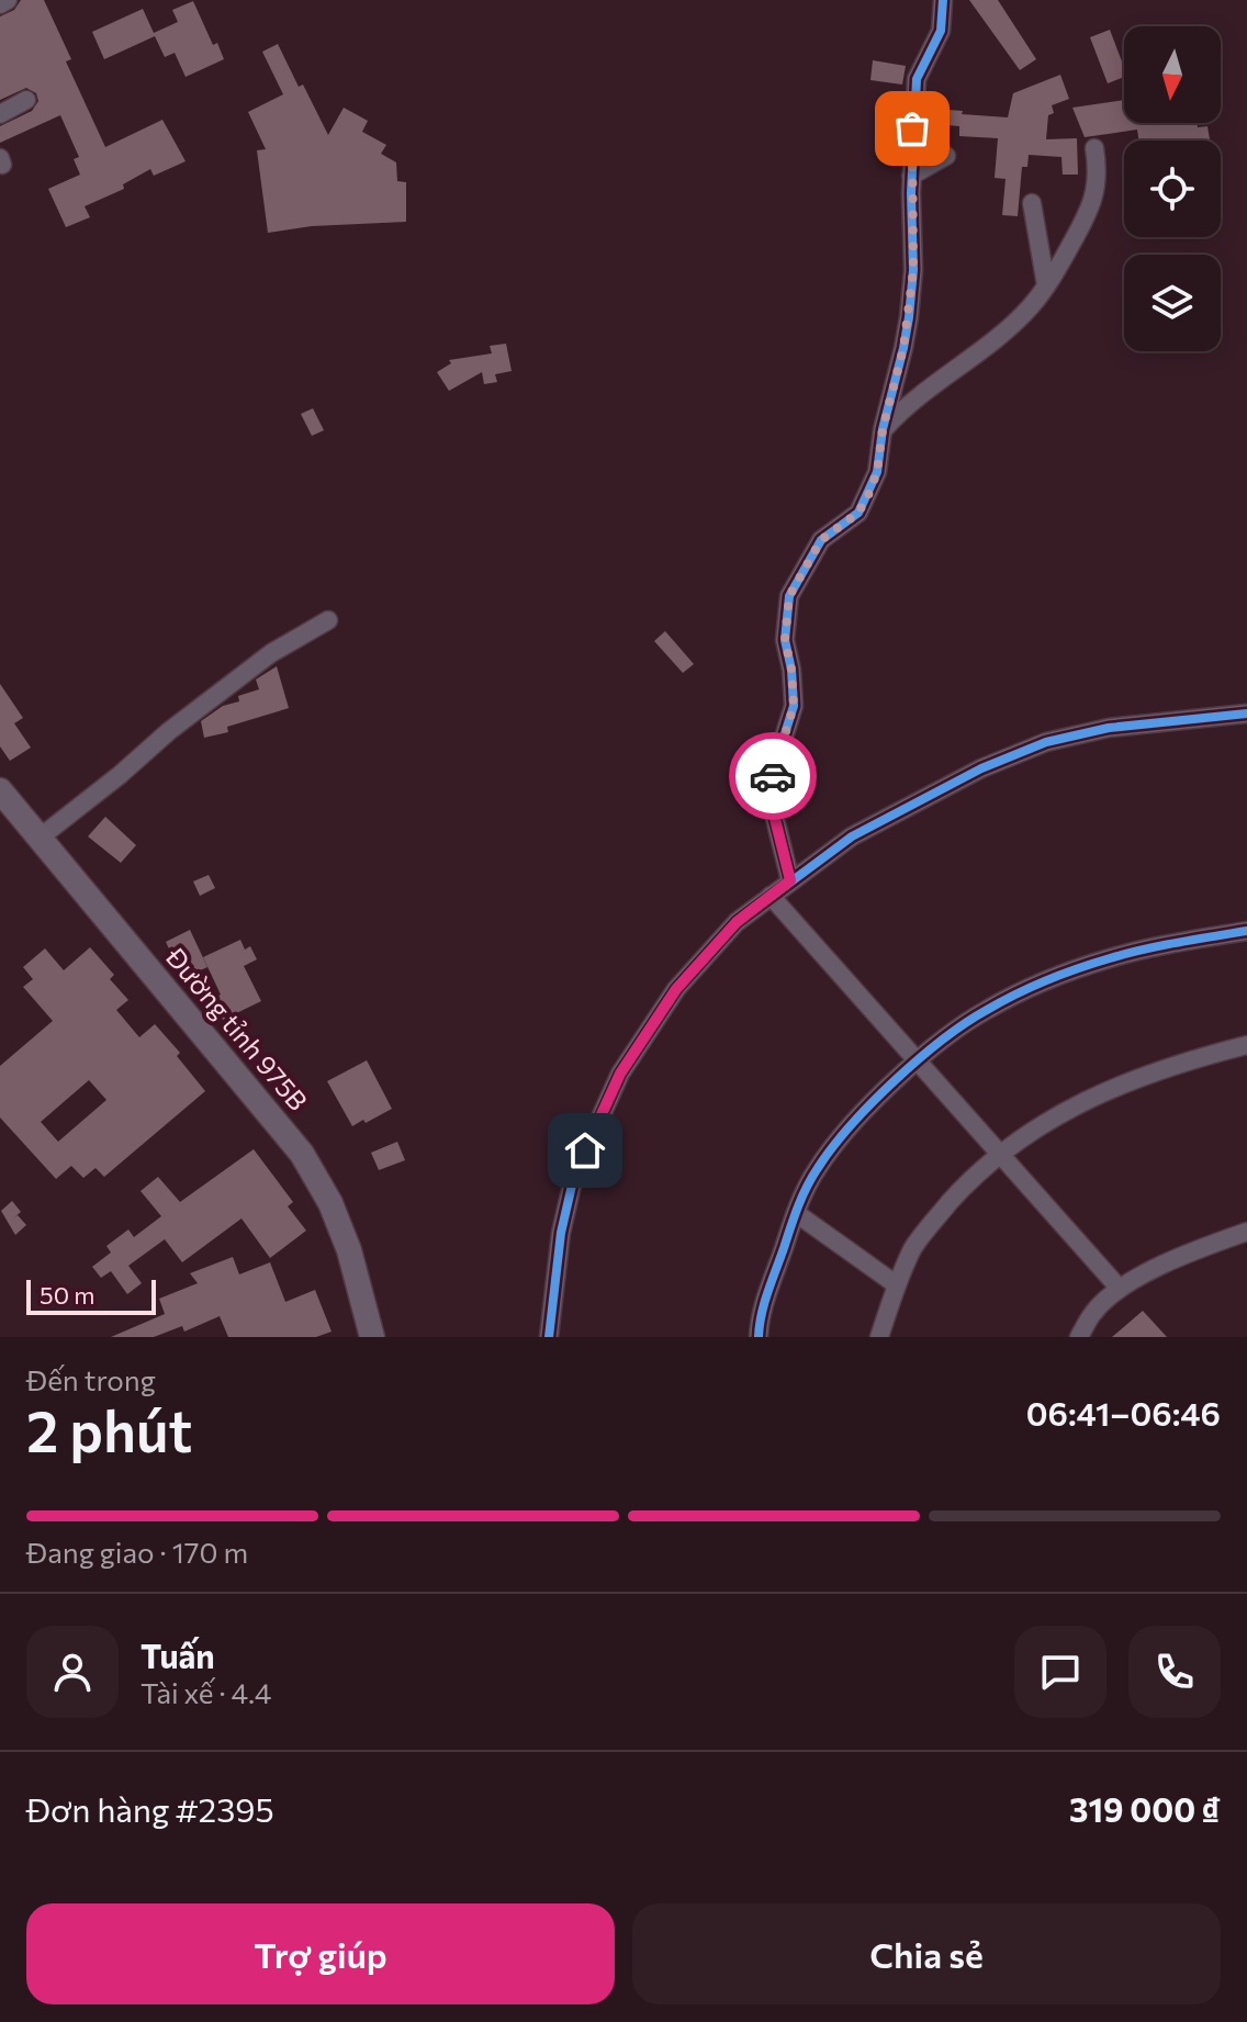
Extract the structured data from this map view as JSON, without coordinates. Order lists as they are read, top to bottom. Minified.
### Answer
{"streets":{"main road":["Đường tỉnh 975B"]},"scale_bar":"50 m","north":"bottom","page":{"scale":"50 m","heading":["2 phút","Đến trong","06:41–06:46"],"panel":["Tuấn","Tài xế · 4.4","Đơn hàng #2395","319 000 ₫"],"bar":"Đang giao · 170 m","buttons":["Trợ giúp","Chia sẻ"]}}
